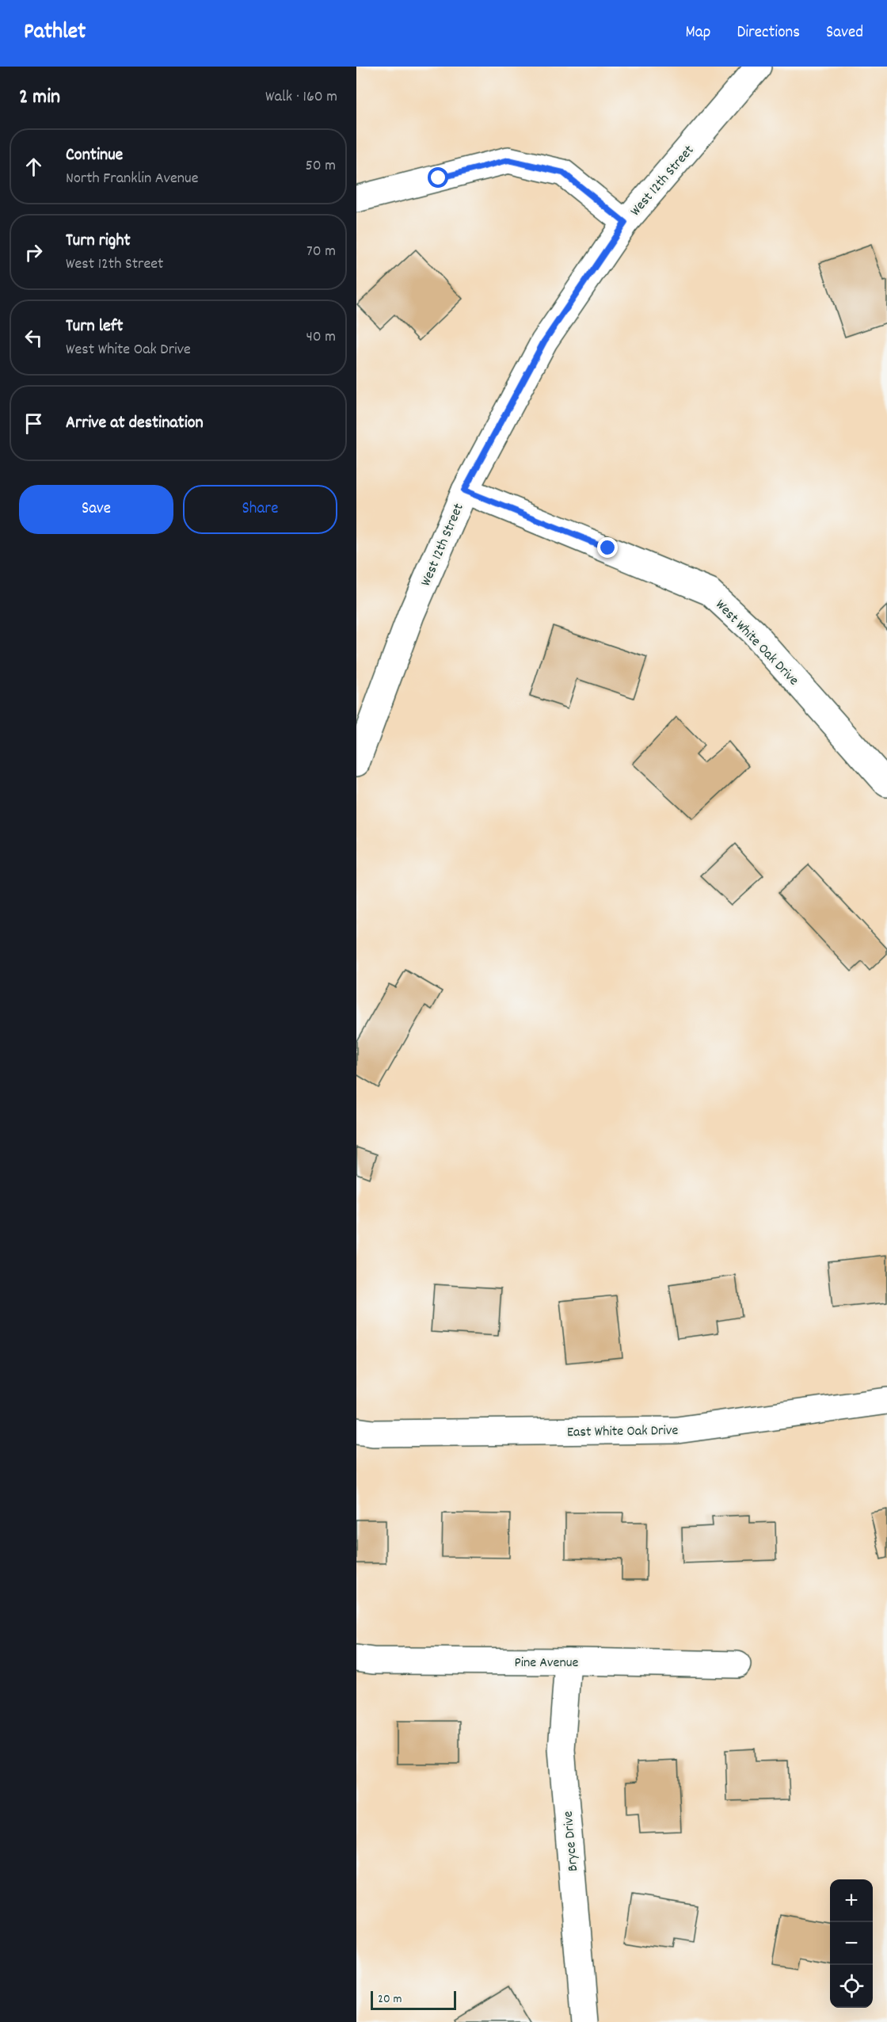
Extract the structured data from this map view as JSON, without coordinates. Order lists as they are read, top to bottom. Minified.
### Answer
{"streets":{"street":["West 12th Street","West White Oak Drive","East White Oak Drive","Pine Avenue","Bryce Drive"]},"crossings":[["West 12th Street","West White Oak Drive"],["Pine Avenue","Bryce Drive"]],"scale_bar":"20 m","page":{"header":"Pathlet","nav":["Map","Directions","Saved"],"heading":["2 min","Walk · 160 m"],"list":[["Continue","North Franklin Avenue","50 m"],["Turn right","West 12th Street","70 m"],["Turn left","West White Oak Drive","40 m"],"Arrive at destination"],"buttons":["Save","Share"],"map_buttons":["+","−"],"scale":"20 m"}}
